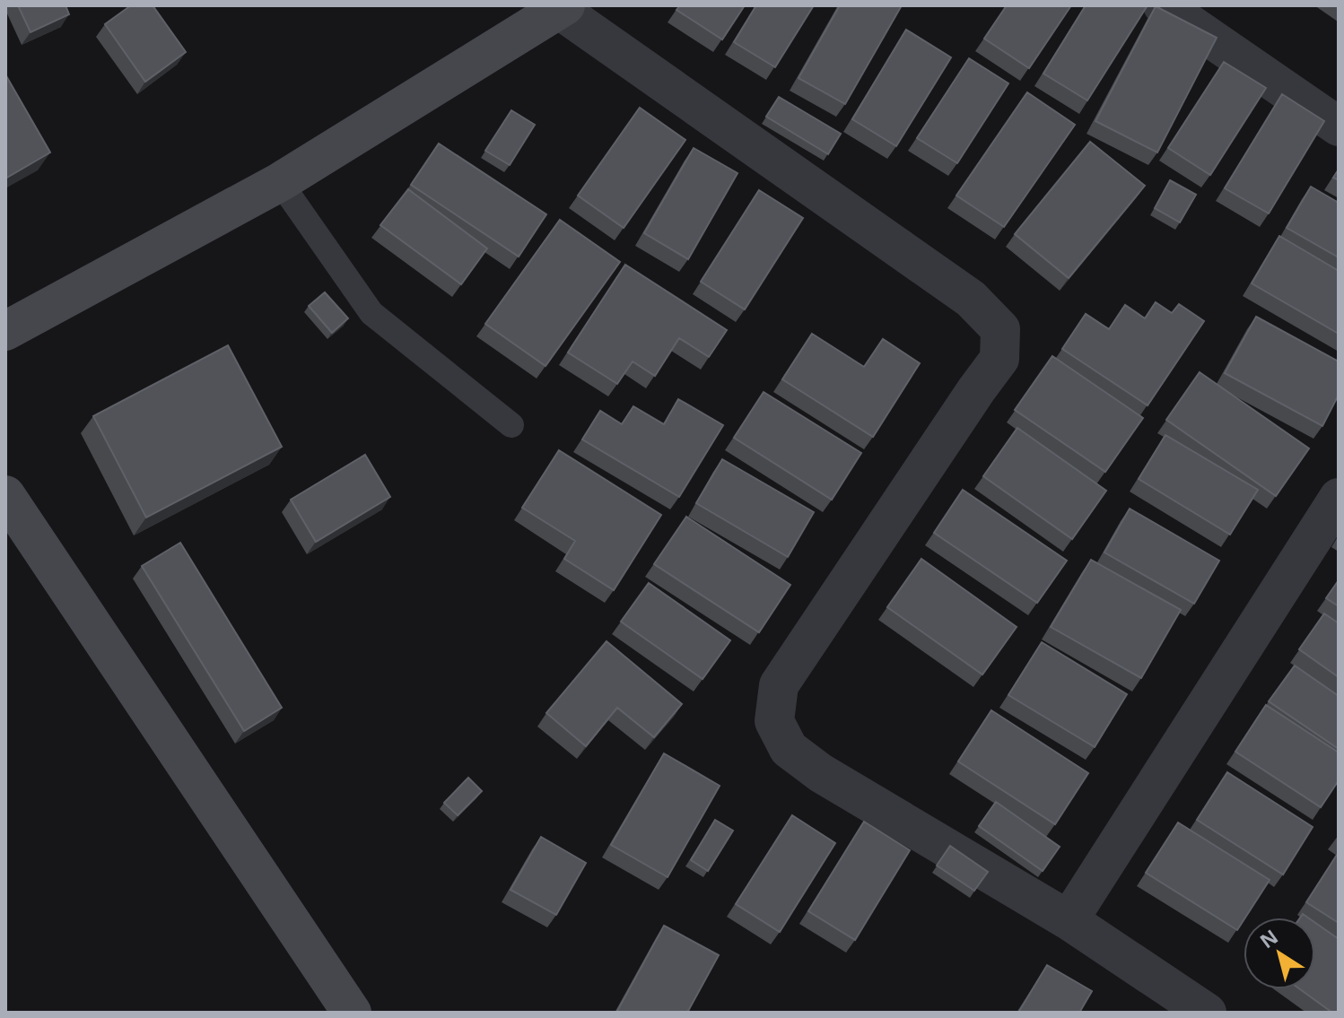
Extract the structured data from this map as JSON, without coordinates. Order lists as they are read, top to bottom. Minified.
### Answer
{"north":"top left"}
